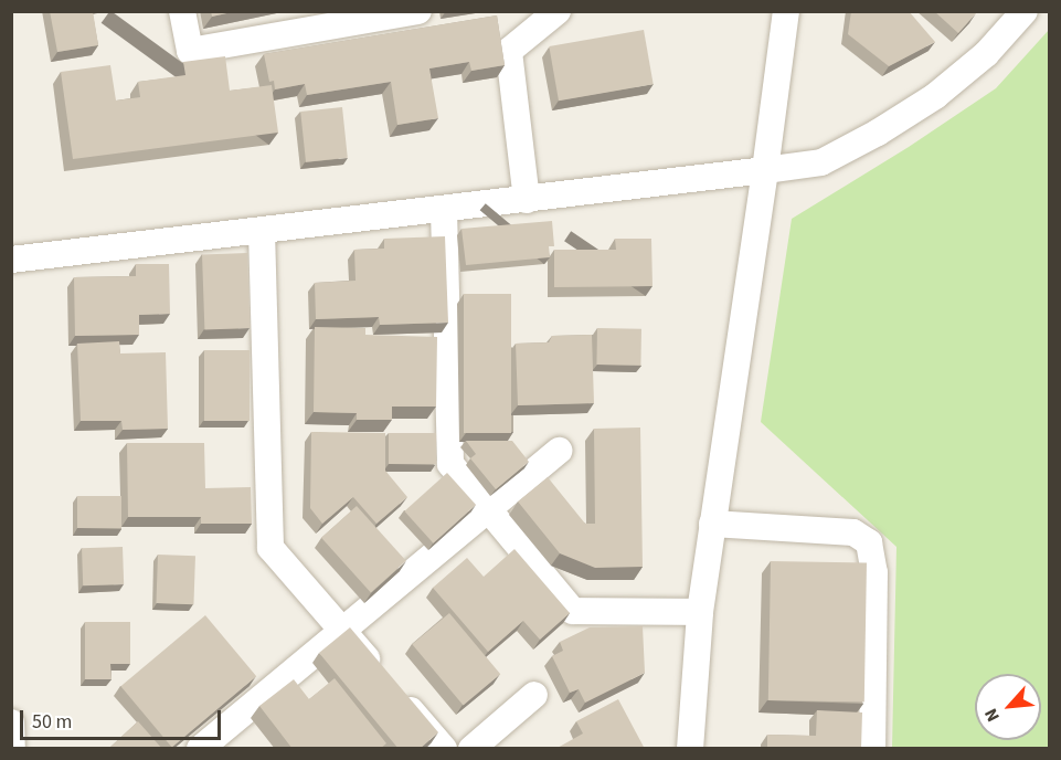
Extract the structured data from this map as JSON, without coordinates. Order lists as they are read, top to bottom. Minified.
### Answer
{"scale_bar":"50 m","north":"bottom left"}
